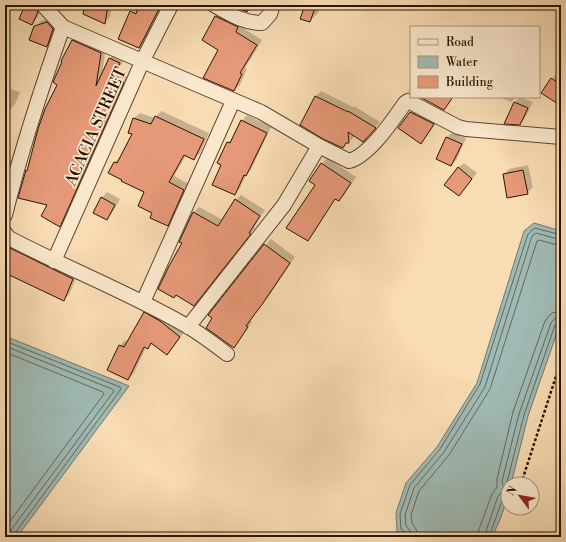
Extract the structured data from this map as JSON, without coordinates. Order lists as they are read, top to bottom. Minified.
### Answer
{"streets":{"street":["ACACIA STREET"]},"legend":["Road","Water","Building"],"north":"top left"}
